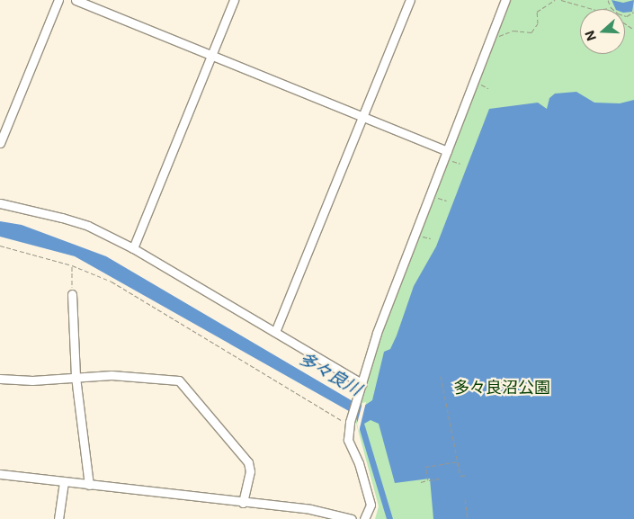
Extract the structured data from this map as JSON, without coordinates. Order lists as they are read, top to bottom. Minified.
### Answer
{"water":["多々良川"],"parks":["多々良沼公園"],"north":"left"}
